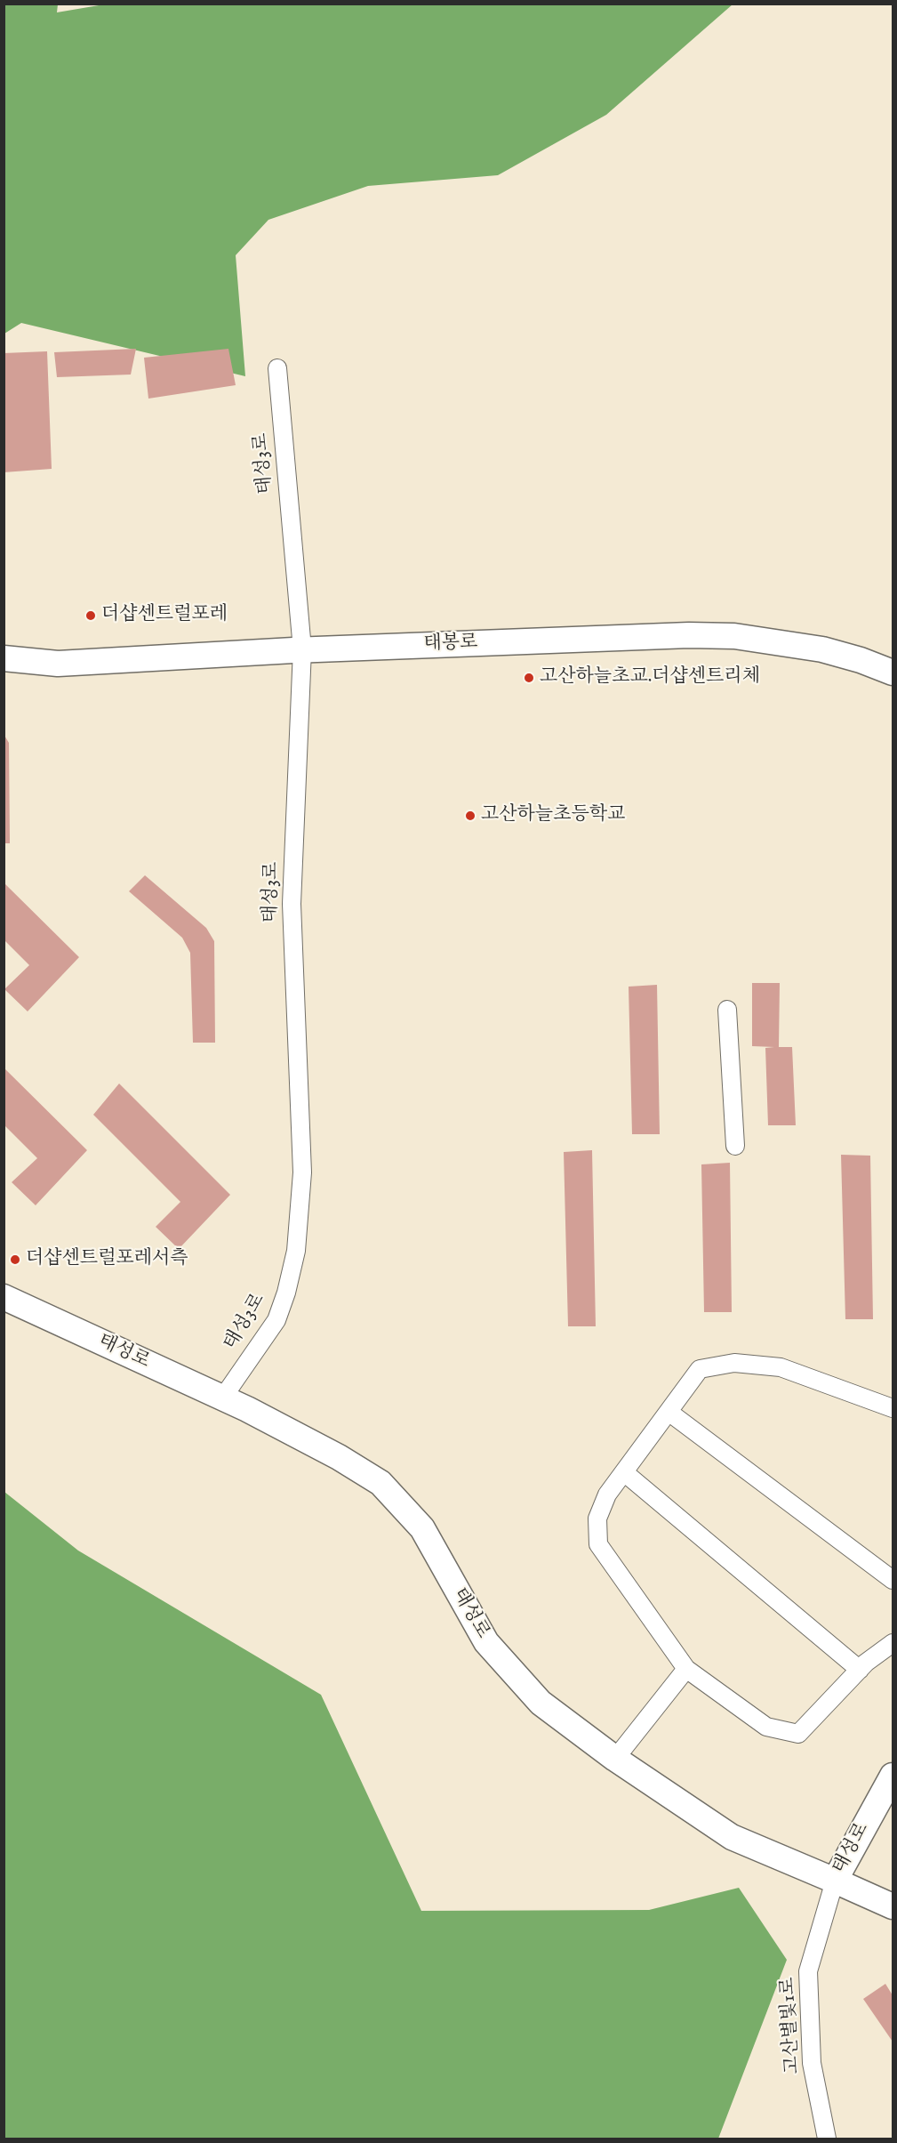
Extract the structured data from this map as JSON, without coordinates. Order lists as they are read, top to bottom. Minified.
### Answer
{"streets":{"street":["태성3로","태봉로","태성로","고산별빛1로"]},"crossings":[["태성3로","태봉로"],["태성3로","태성로"],["태성로","고산별빛1로"]],"places":["더샵센트럴포레","고산하늘초교.더샵센트리체","고산하늘초등학교","더샵센트럴포레서측"]}
